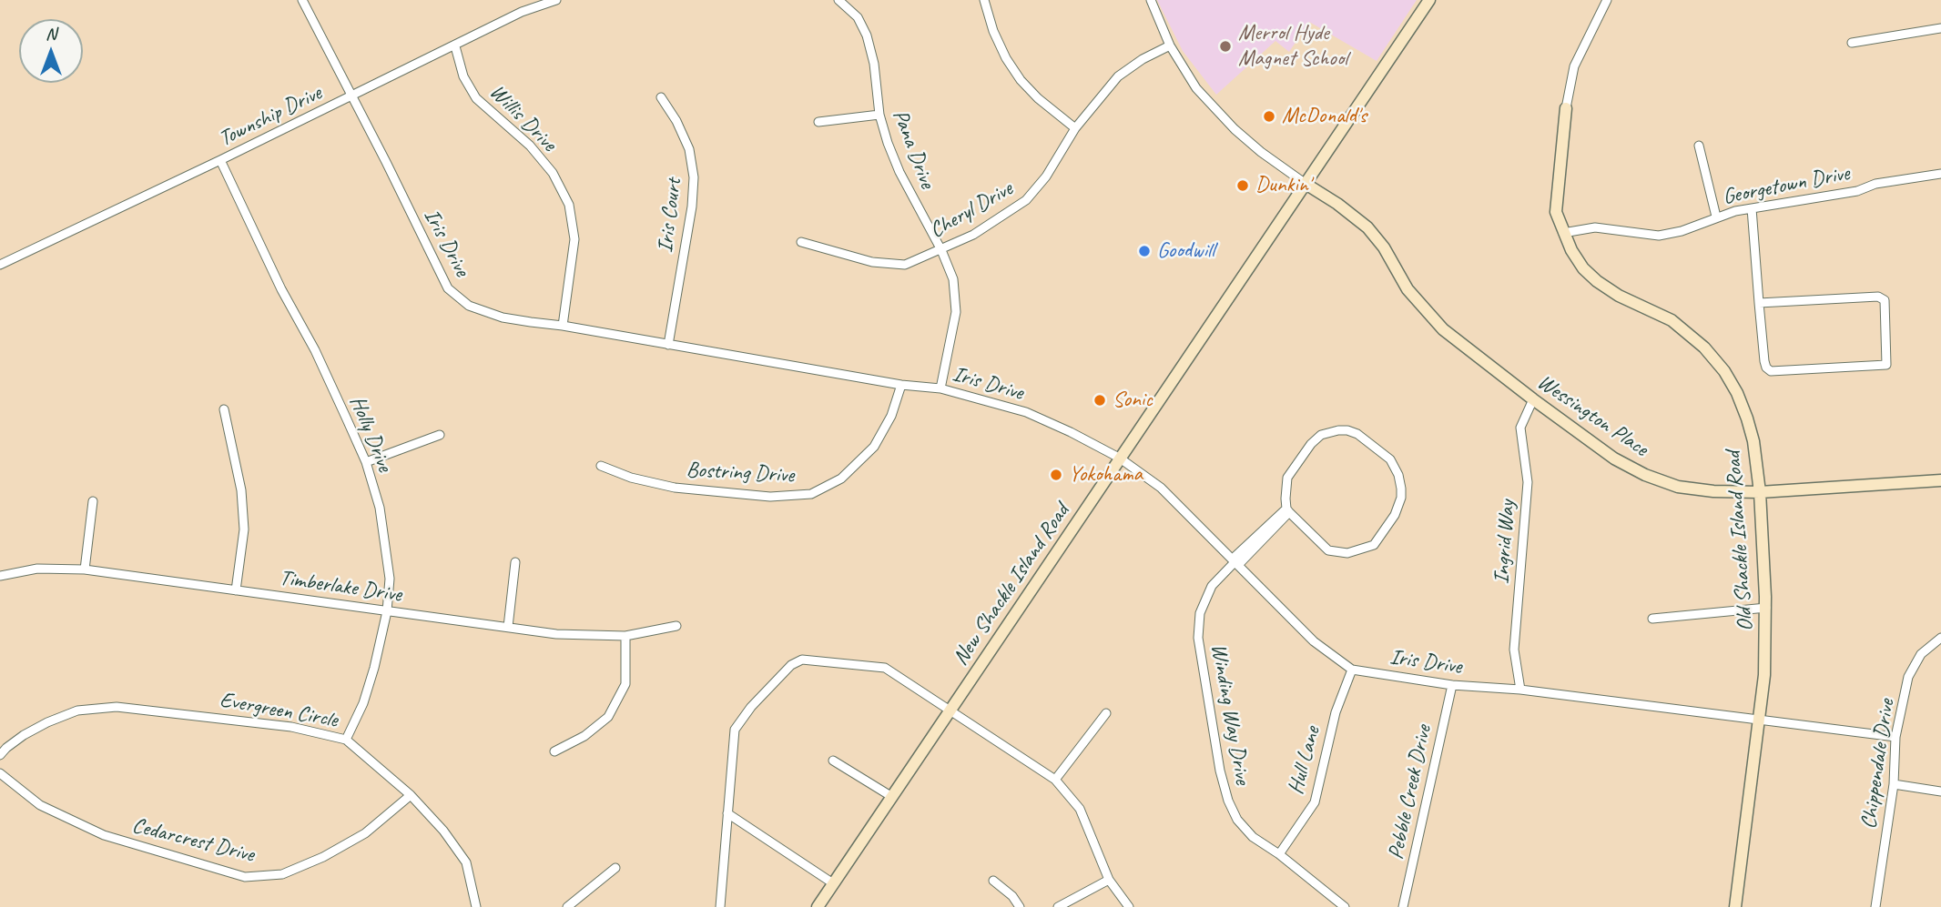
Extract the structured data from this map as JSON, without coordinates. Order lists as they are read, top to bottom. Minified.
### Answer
{"streets":{"street":["Township Drive","Willis Drive","Pana Drive","Georgetown Drive","Cheryl Drive","Iris Court","Iris Drive","Wessington Place","Holly Drive","Bostring Drive","Old Shackle Island Road","Ingrid Way","New Shackle Island Road","Timberlake Drive","Evergreen Circle","Winding Way Drive","Hull Lane","Chippendale Drive","Pebble Creek Drive","Cedarcrest Drive"]},"crossings":[["Township Drive","Willis Drive"],["Township Drive","Iris Drive"],["Township Drive","Holly Drive"],["Willis Drive","Iris Drive"],["Pana Drive","Cheryl Drive"],["Pana Drive","Iris Drive"],["Georgetown Drive","Old Shackle Island Road"],["Iris Court","Iris Drive"],["Iris Drive","Bostring Drive"],["Iris Drive","Old Shackle Island Road"],["Iris Drive","Ingrid Way"],["Iris Drive","New Shackle Island Road"],["Iris Drive","Winding Way Drive"],["Iris Drive","Hull Lane"],["Iris Drive","Chippendale Drive"],["Iris Drive","Pebble Creek Drive"],["Wessington Place","Old Shackle Island Road"],["Wessington Place","Ingrid Way"],["Wessington Place","New Shackle Island Road"],["Holly Drive","Timberlake Drive"],["Holly Drive","Evergreen Circle"],["Evergreen Circle","Cedarcrest Drive"],["Winding Way Drive","Hull Lane"]],"places":["Merrol Hyde Magnet School","McDonald's","Dunkin'","Goodwill","Sonic","Yokohama"],"north":"top"}
